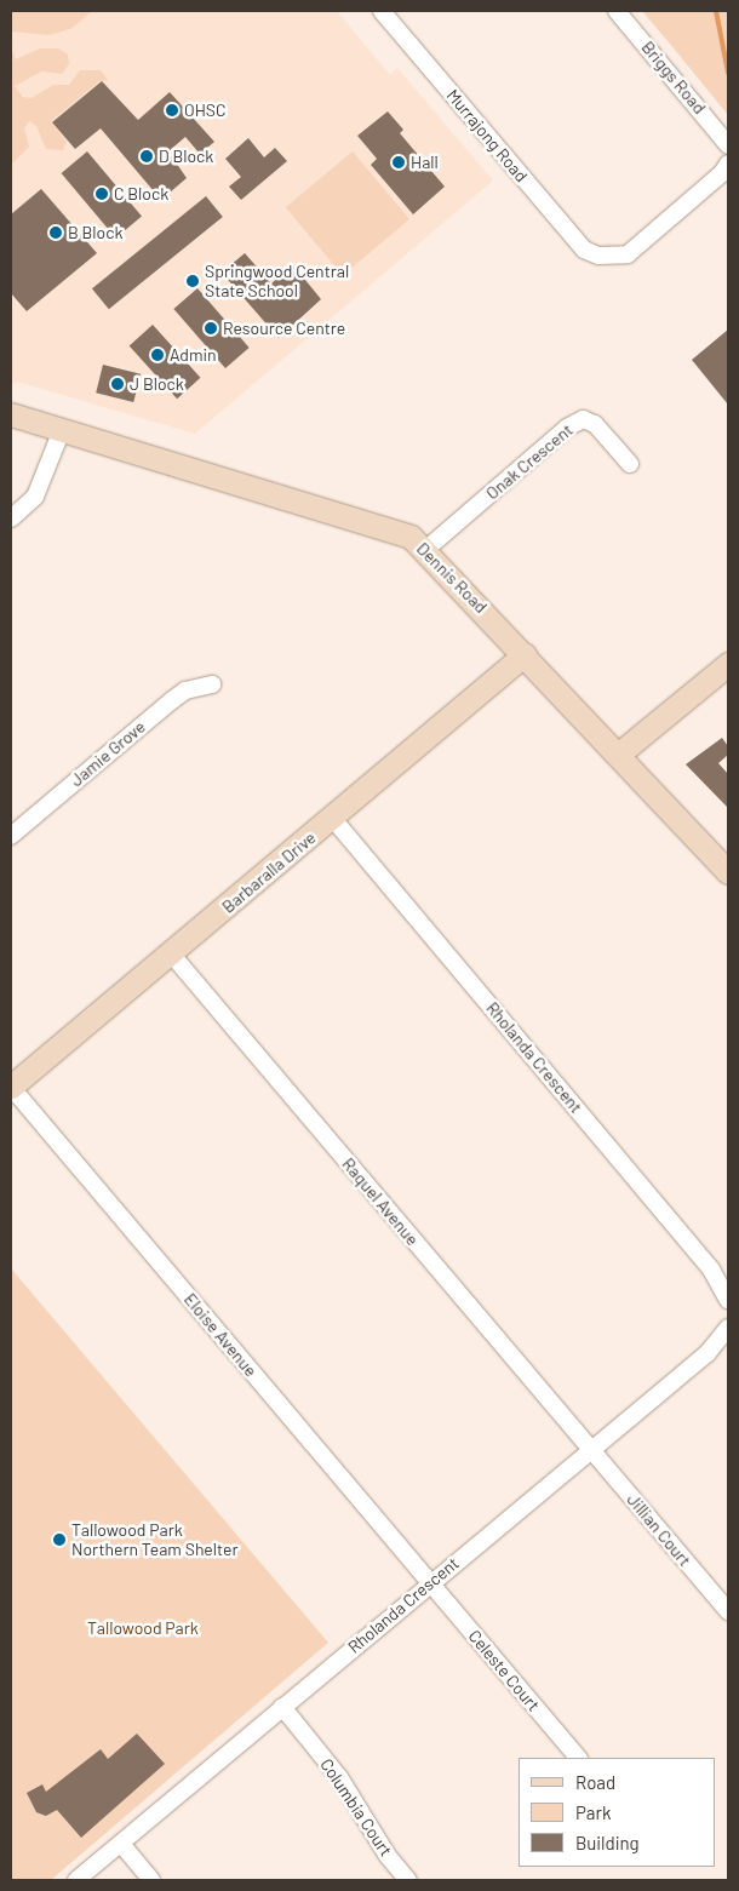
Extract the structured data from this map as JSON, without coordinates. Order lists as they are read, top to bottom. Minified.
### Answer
{"streets":{"street":["Briggs Road","Murrajong Road","Onak Crescent","Dennis Road","Jamie Grove","Barbaralla Drive","Rholanda Crescent","Raquel Avenue","Eloise Avenue","Jillian Court","Celeste Court","Columbia Court"]},"crossings":[["Onak Crescent","Dennis Road"],["Dennis Road","Barbaralla Drive"],["Barbaralla Drive","Rholanda Crescent"],["Barbaralla Drive","Raquel Avenue"],["Barbaralla Drive","Eloise Avenue"],["Rholanda Crescent","Raquel Avenue"],["Rholanda Crescent","Eloise Avenue"],["Rholanda Crescent","Jillian Court"],["Rholanda Crescent","Celeste Court"],["Rholanda Crescent","Columbia Court"],["Raquel Avenue","Jillian Court"],["Eloise Avenue","Celeste Court"]],"parks":["Tallowood Park"],"places":["OHSC","D Block","Hall","C Block","B Block","Springwood Central State School","Resource Centre","Admin","J Block","Tallowood Park Northern Team Shelter"],"legend":["Road","Park","Building"]}
